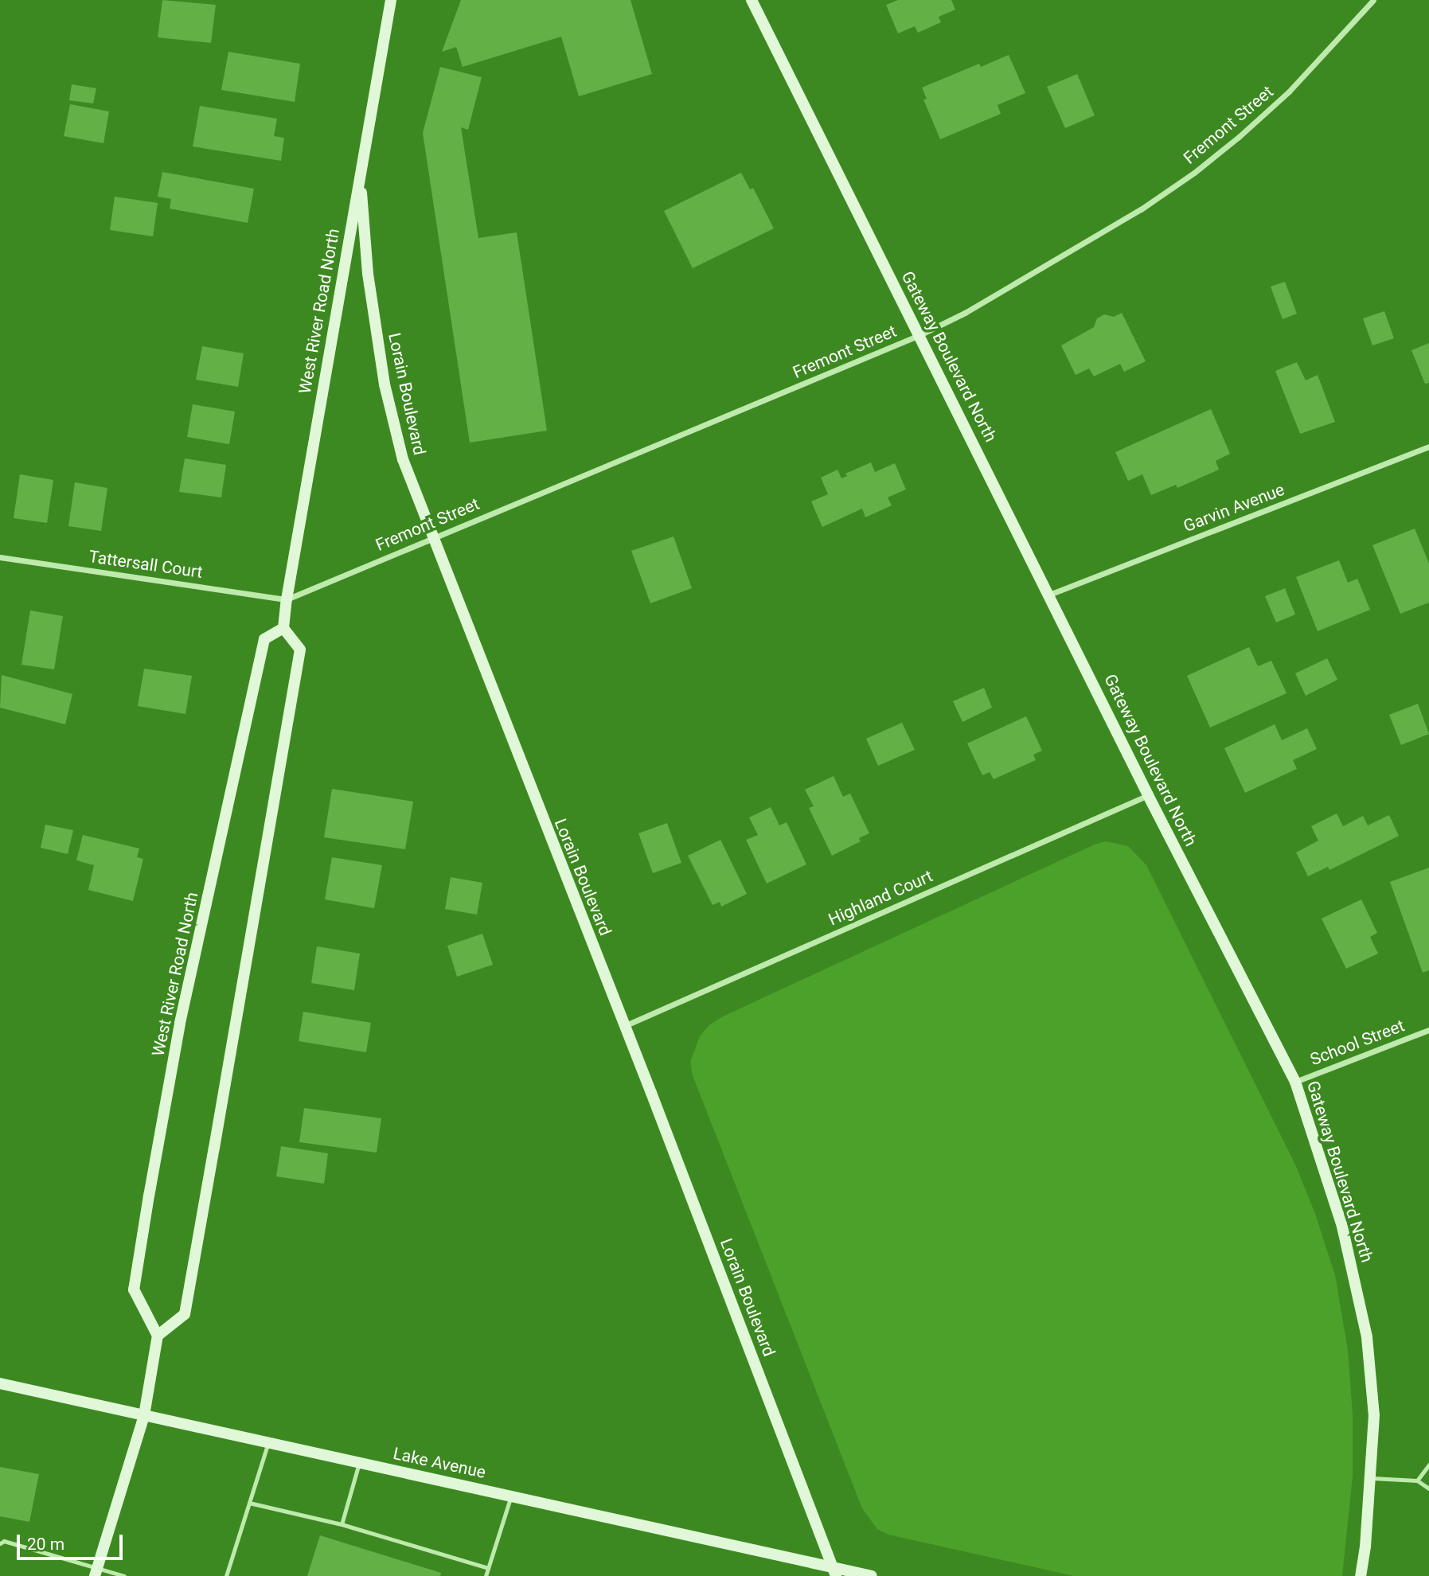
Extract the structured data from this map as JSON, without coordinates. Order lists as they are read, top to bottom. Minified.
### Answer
{"streets":{"main road":["West River Road North","Gateway Boulevard North","Lorain Boulevard","Lake Avenue"],"street":["Fremont Street","Garvin Avenue","Tattersall Court","Highland Court","School Street"]},"crossings":[["Fremont Street","West River Road North"],["Fremont Street","Gateway Boulevard North"],["Fremont Street","Lorain Boulevard"],["Fremont Street","Tattersall Court"],["West River Road North","Lorain Boulevard"],["West River Road North","Tattersall Court"],["Gateway Boulevard North","Garvin Avenue"],["Gateway Boulevard North","Highland Court"],["Gateway Boulevard North","School Street"],["Lorain Boulevard","Highland Court"],["Lorain Boulevard","Lake Avenue"]],"scale_bar":"20 m"}
